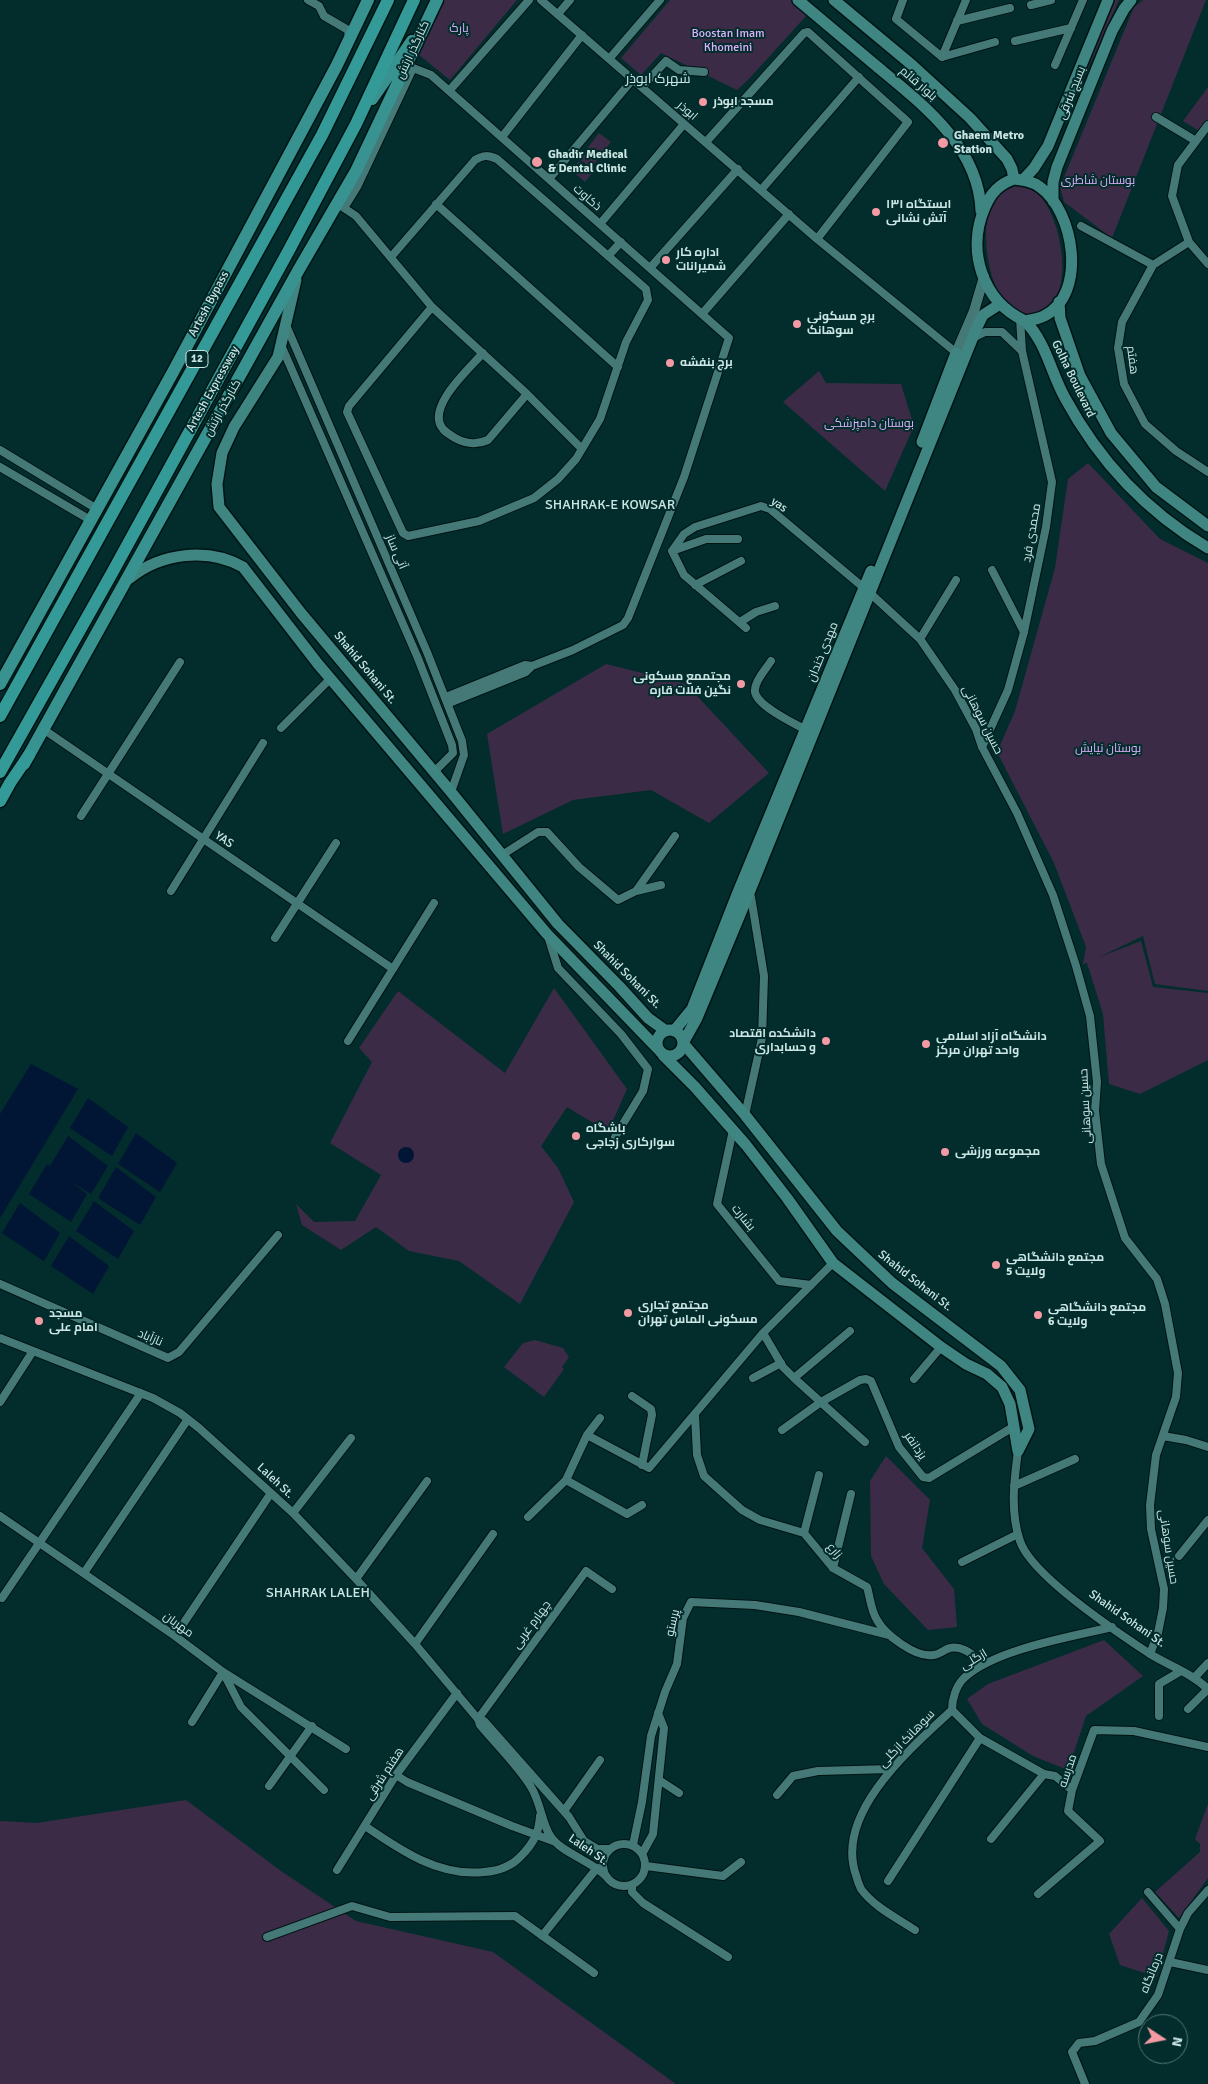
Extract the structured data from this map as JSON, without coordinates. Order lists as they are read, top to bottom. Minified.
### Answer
{"streets":{"highway":["12","Artesh Expressway"],"main road":["کنارگذر ارتش","بلوار قائم","بسیج شرقی","Artesh Bypass","Golha Boulevard","مهدی خندان","Shahid Sohani St."],"street":["ابوذر","ذکاوت","هفتم","yas","محمدی فرد","آتی ساز","حسین سوهانی","YAS","بشارت","نازآباد","یزدانفر","Laleh St.","زارع","پرستو","مهربان","چهارم غربی","ازگلی","سوهانک ازگلی","مدرسه","هفتم شرقی","درمانگاه"]},"crossings":[["کنارگذر ارتش","ذکاوت"],["کنارگذر ارتش","Shahid Sohani St."],["کنارگذر ارتش","YAS"],["بلوار قائم","بسیج شرقی"],["بلوار قائم","Golha Boulevard"],["بلوار قائم","محمدی فرد"],["بلوار قائم","مهدی خندان"],["بسیج شرقی","Golha Boulevard"],["بسیج شرقی","محمدی فرد"],["بسیج شرقی","مهدی خندان"],["ابوذر","مهدی خندان"],["ذکاوت","آتی ساز"],["Golha Boulevard","محمدی فرد"],["Golha Boulevard","مهدی خندان"],["yas","مهدی خندان"],["yas","حسین سوهانی"],["محمدی فرد","مهدی خندان"],["محمدی فرد","حسین سوهانی"],["آتی ساز","Shahid Sohani St."],["مهدی خندان","Shahid Sohani St."],["مهدی خندان","حسین سوهانی"],["Shahid Sohani St.","حسین سوهانی"],["Shahid Sohani St.","بشارت"],["Shahid Sohani St.","یزدانفر"],["Shahid Sohani St.","ازگلی"],["Laleh St.","پرستو"],["Laleh St.","چهارم غربی"],["Laleh St.","هفتم شرقی"],["زارع","پرستو"],["زارع","ازگلی"],["ازگلی","سوهانک ازگلی"]],"districts":["شهرک ابوذر","SHAHRAK-E KOWSAR","SHAHRAK LALEH"],"parks":["پارک","Boostan Imam Khomeini","بوستان شاطری","بوستان دامپزشکی","بوستان نیایش"],"places":["مسجد ابوذر","Ghaem Metro Station","Ghadir Medical & Dental Clinic","ایستگاه ۱۳۱ آتش نشانی","اداره کار شمیرانات","برج مسکونی سوهانک","برج بنفشه","مجتممع مسکونی نگین فلات قاره","دانشکده اقتصاد و حسابداری","دانشگاه آزاد اسلامی واحد تهران مرکز","باشگاه سواركاری زجاجی","مجموعه ورزشی","مجتمع دانشگاهی ولایت 5","مجتمع تجاری مسکونی الماس تهران","مجتمع دانشگاهی ولایت 6","مسجد امام علی"],"north":"right"}
